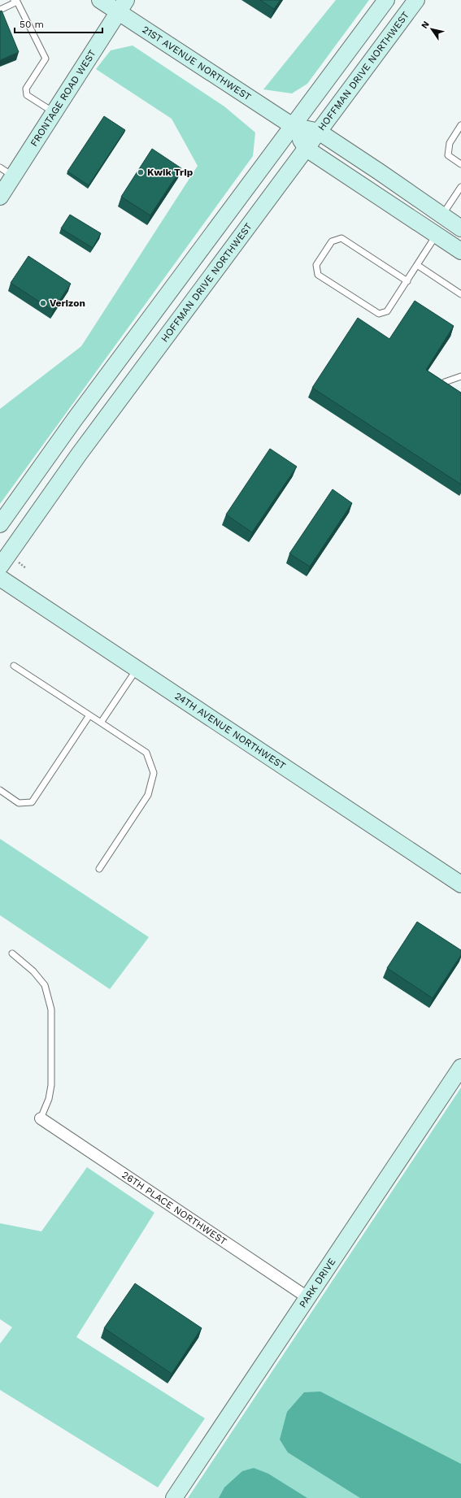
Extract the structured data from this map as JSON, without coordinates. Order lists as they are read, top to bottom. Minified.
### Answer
{"streets":{"street":["21ST AVENUE NORTHWEST","HOFFMAN DRIVE NORTHWEST","FRONTAGE ROAD WEST","24TH AVENUE NORTHWEST","26TH PLACE NORTHWEST","PARK DRIVE"]},"crossings":[["21ST AVENUE NORTHWEST","HOFFMAN DRIVE NORTHWEST"],["21ST AVENUE NORTHWEST","FRONTAGE ROAD WEST"],["26TH PLACE NORTHWEST","PARK DRIVE"]],"places":["Kwik Trip","Verizon"],"scale_bar":"50 m","north":"top left"}
